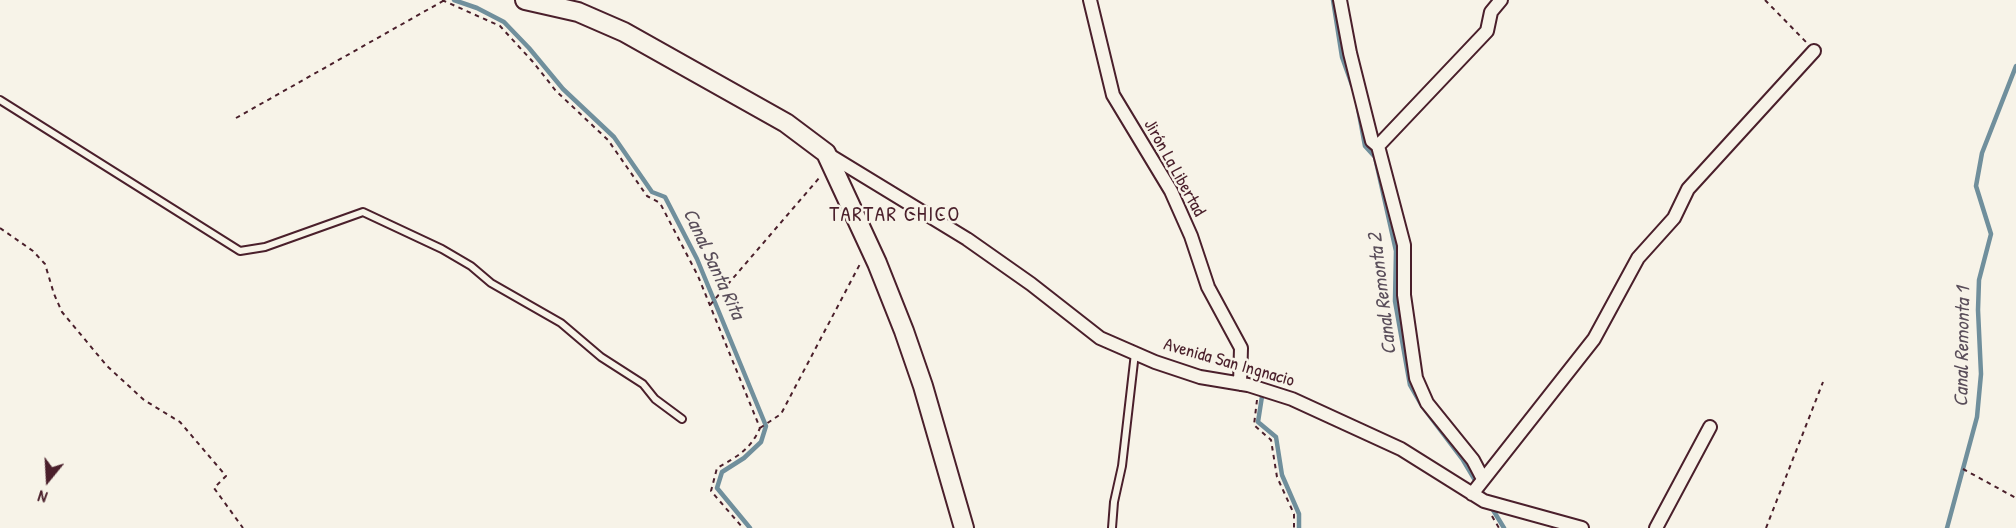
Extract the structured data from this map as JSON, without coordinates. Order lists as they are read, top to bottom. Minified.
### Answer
{"streets":{"street":["Jirón La Libertad","Avenida San Ingnacio"]},"crossings":[["Jirón La Libertad","Avenida San Ingnacio"]],"districts":["TARTAR CHICO"],"water":["Canal Santa Rita","Canal Remonta 2","Canal Remonta 1"],"north":"bottom"}
